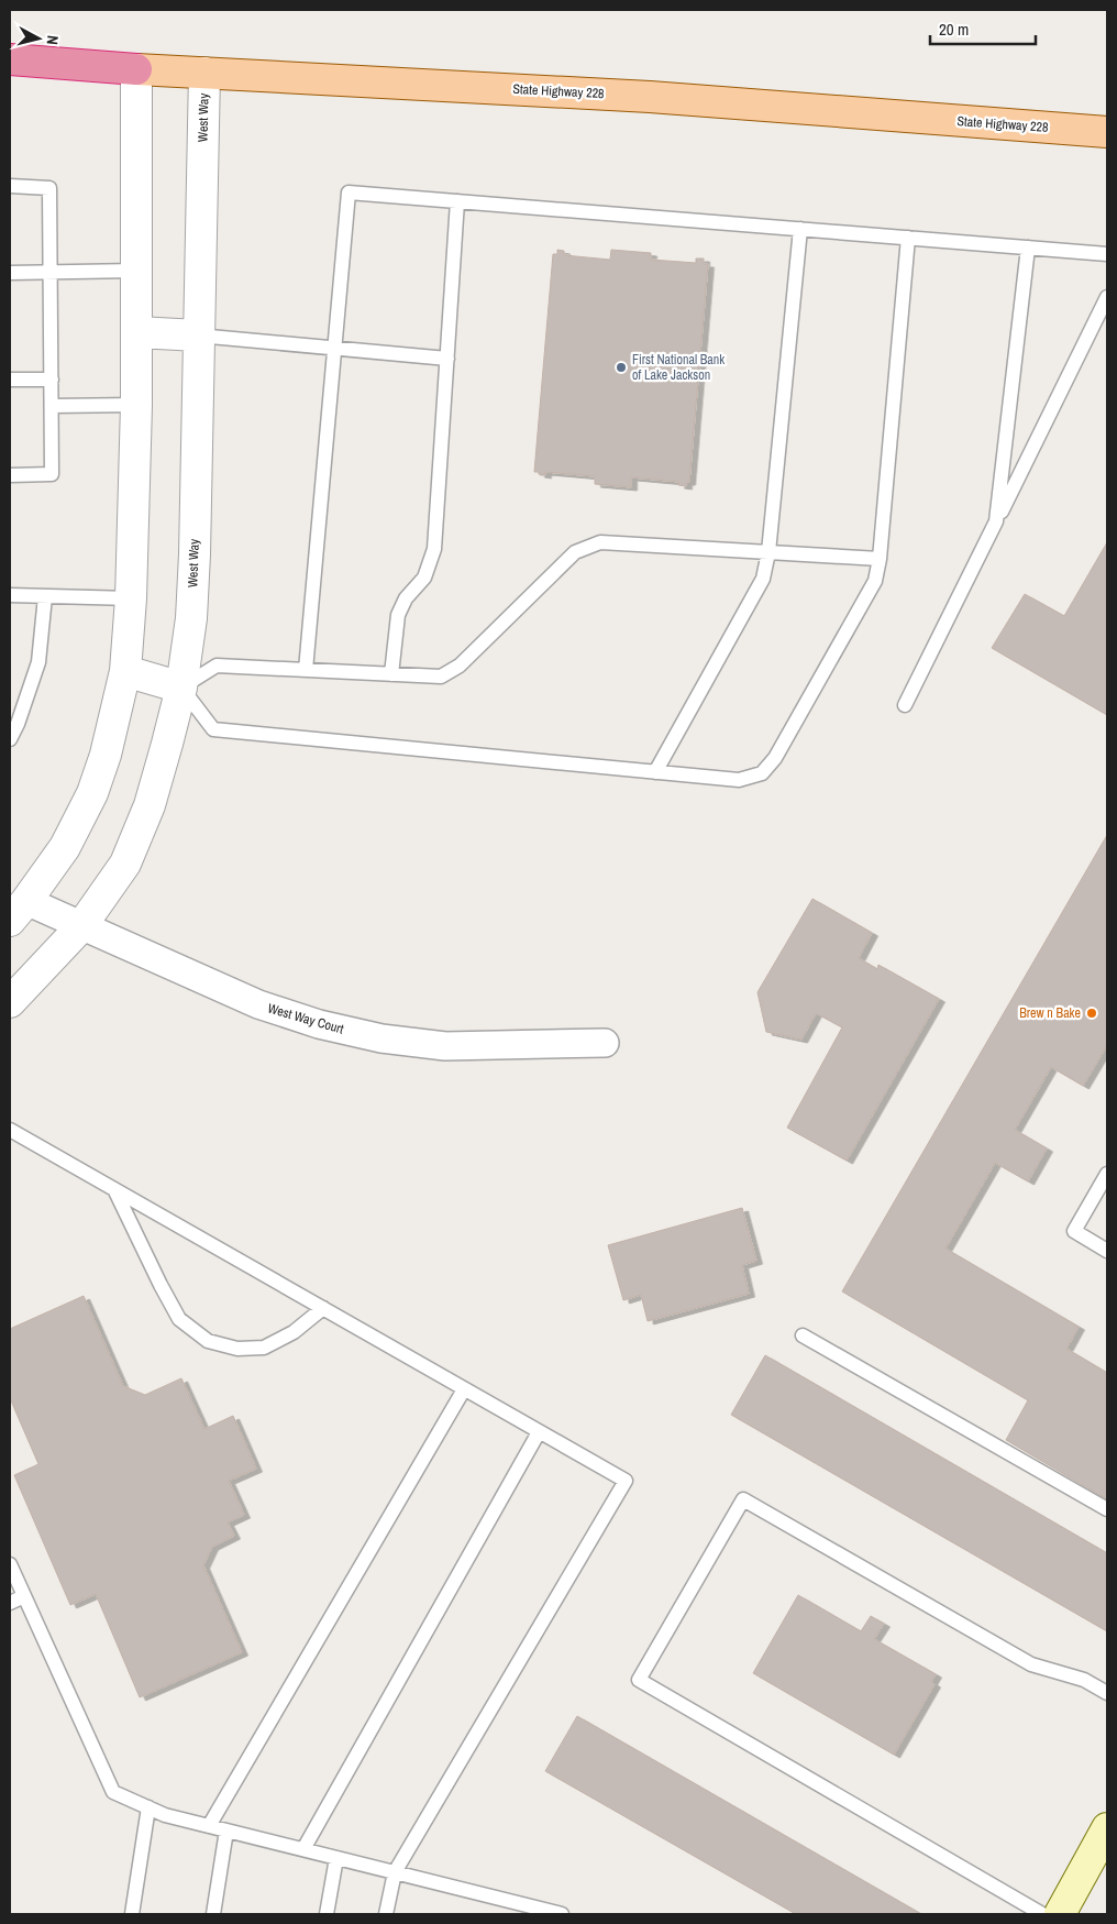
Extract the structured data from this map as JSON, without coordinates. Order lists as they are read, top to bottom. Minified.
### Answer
{"streets":{"main road":["State Highway 228"],"street":["West Way","West Way Court"]},"crossings":[["State Highway 228","West Way"],["West Way","West Way Court"]],"places":["First National Bank of Lake Jackson","Brew n Bake"],"scale_bar":"20 m","north":"right"}
